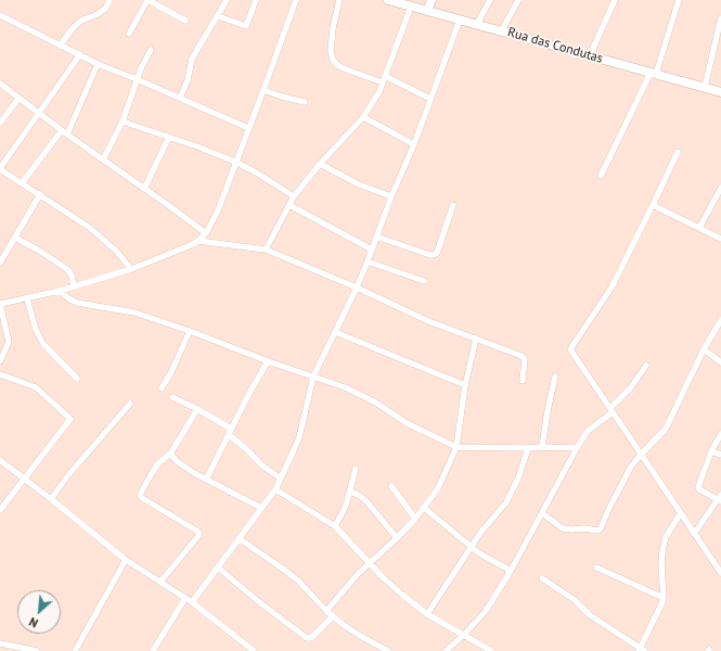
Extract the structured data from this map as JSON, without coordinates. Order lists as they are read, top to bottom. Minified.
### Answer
{"streets":{"street":["Rua das Condutas"]},"north":"bottom left"}
